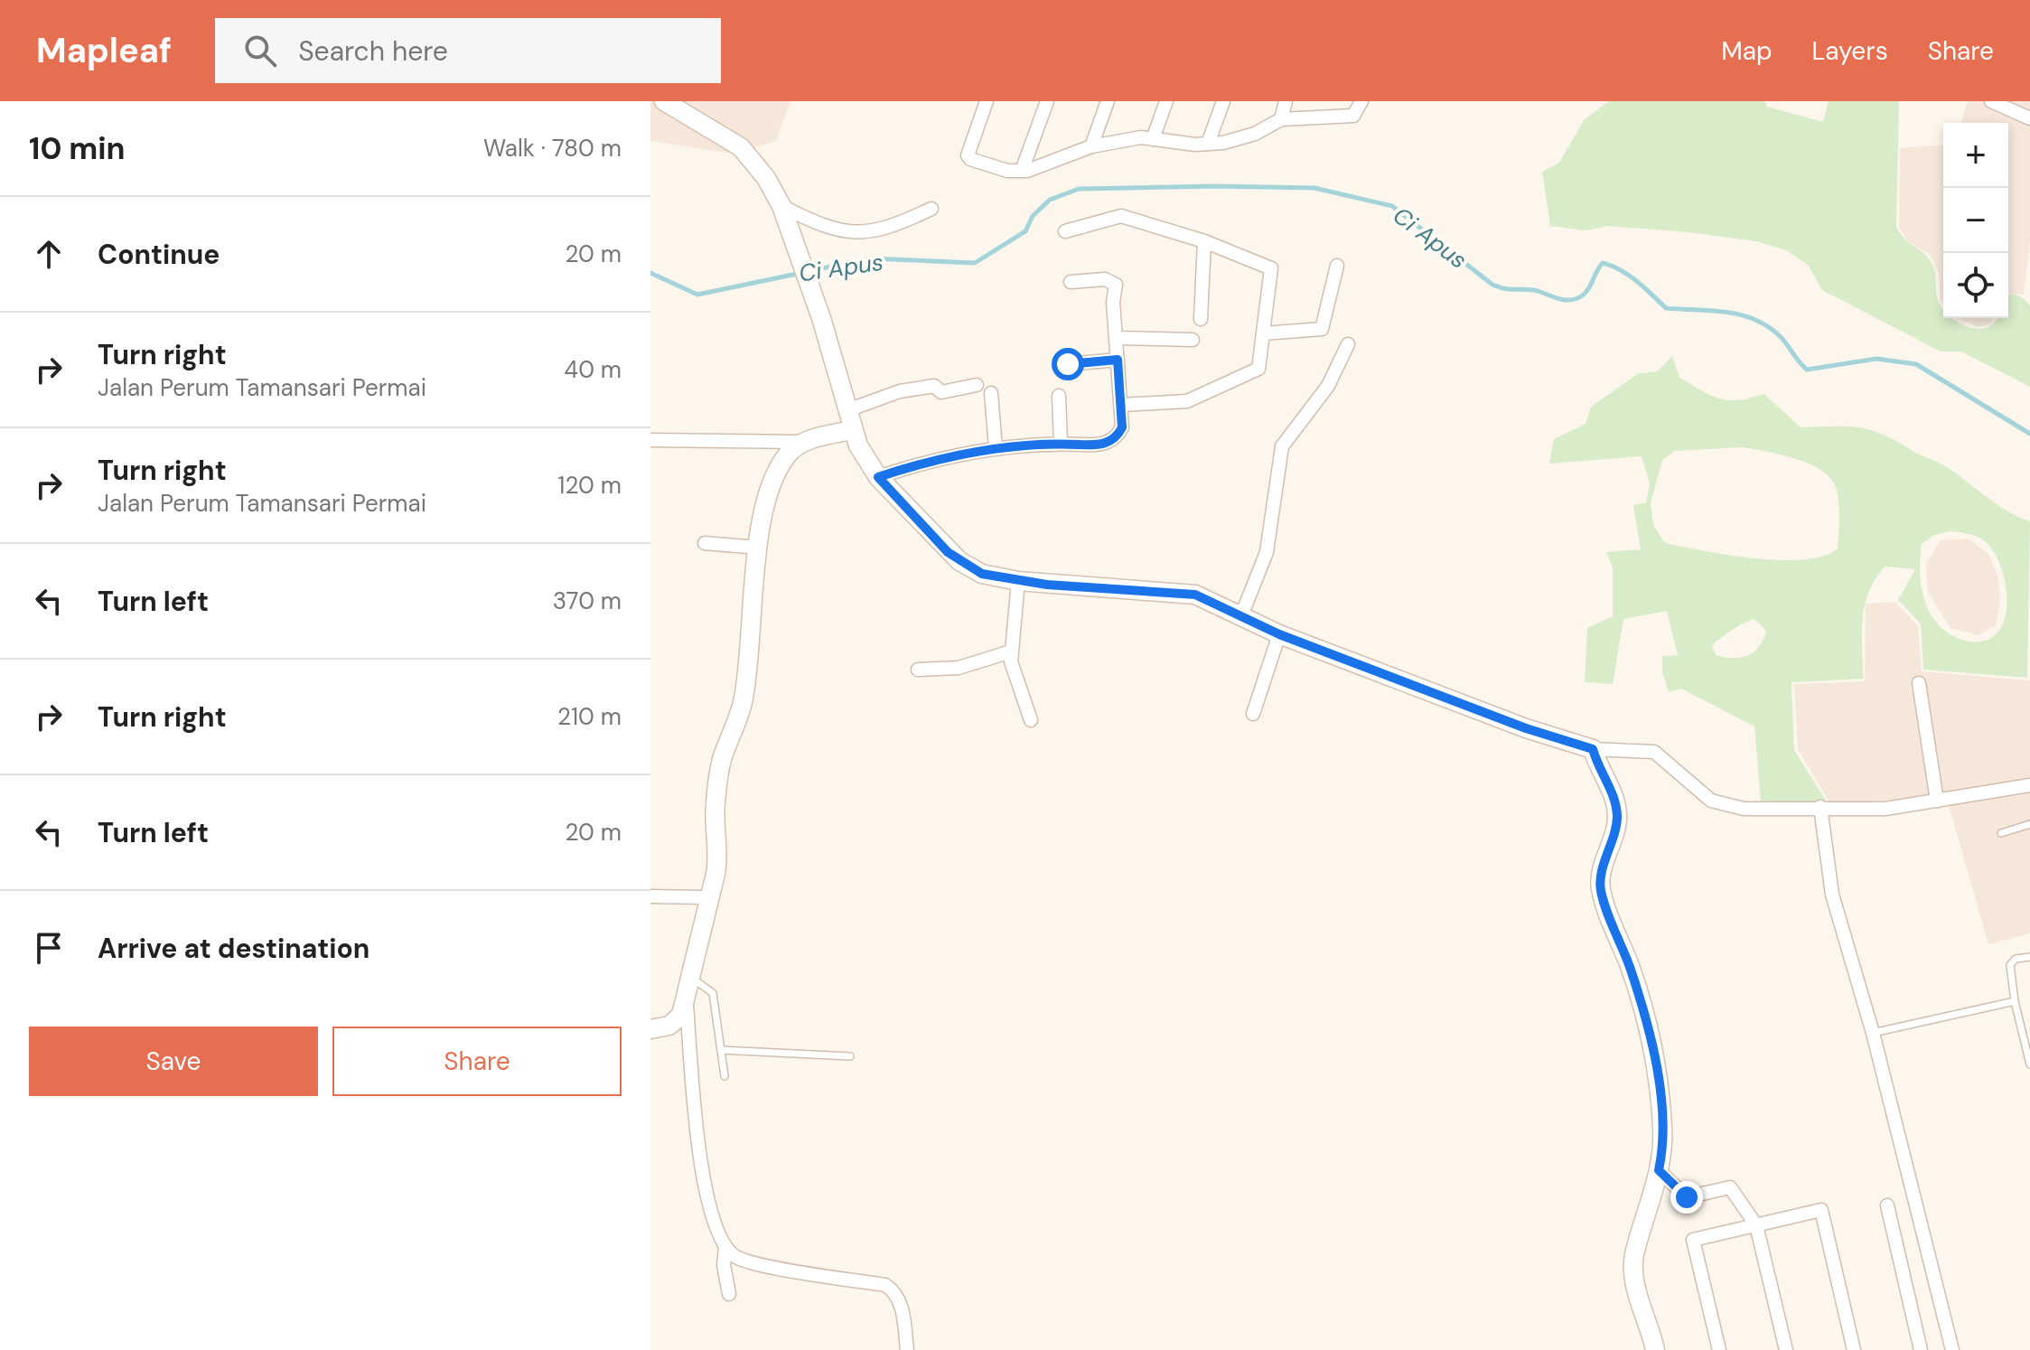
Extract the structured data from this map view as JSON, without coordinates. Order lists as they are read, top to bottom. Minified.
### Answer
{"water":["Ci Apus"],"page":{"header":"Mapleaf","search":"Search here","nav":["Map","Layers","Share"],"heading":["10 min","Walk · 780 m"],"map_buttons":["+","−"],"list":[["Continue","20 m"],["Turn right","Jalan Perum Tamansari Permai","40 m"],["Turn right","Jalan Perum Tamansari Permai","120 m"],["Turn left","370 m"],["Turn right","210 m"],["Turn left","20 m"],"Arrive at destination"],"buttons":["Save","Share"]}}
